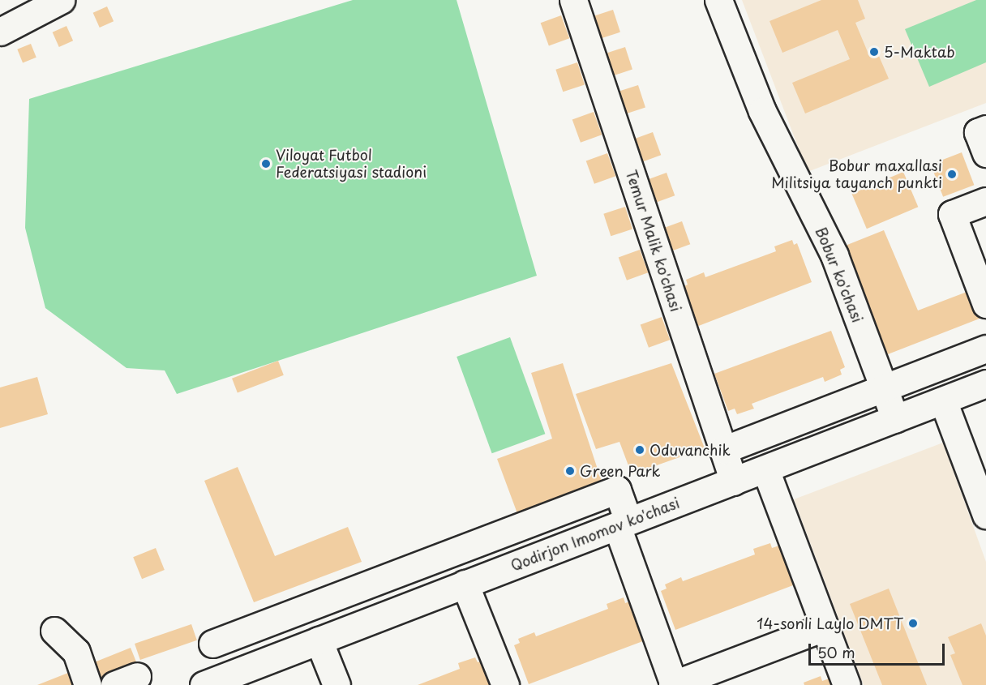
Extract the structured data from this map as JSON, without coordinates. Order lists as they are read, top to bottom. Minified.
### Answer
{"streets":{"street":["Temur Malik ko'chasi","Bobur ko'chasi","Qodirjon Imomov ko'chasi"]},"crossings":[["Temur Malik ko'chasi","Qodirjon Imomov ko'chasi"],["Bobur ko'chasi","Qodirjon Imomov ko'chasi"]],"places":["5-Maktab","Viloyat Futbol Federatsiyasi stadioni","Bobur maxallasi Militsiya tayanch punkti","Oduvanchik","Green Park","14-sonli Laylo DMTT"],"scale_bar":"50 m"}
